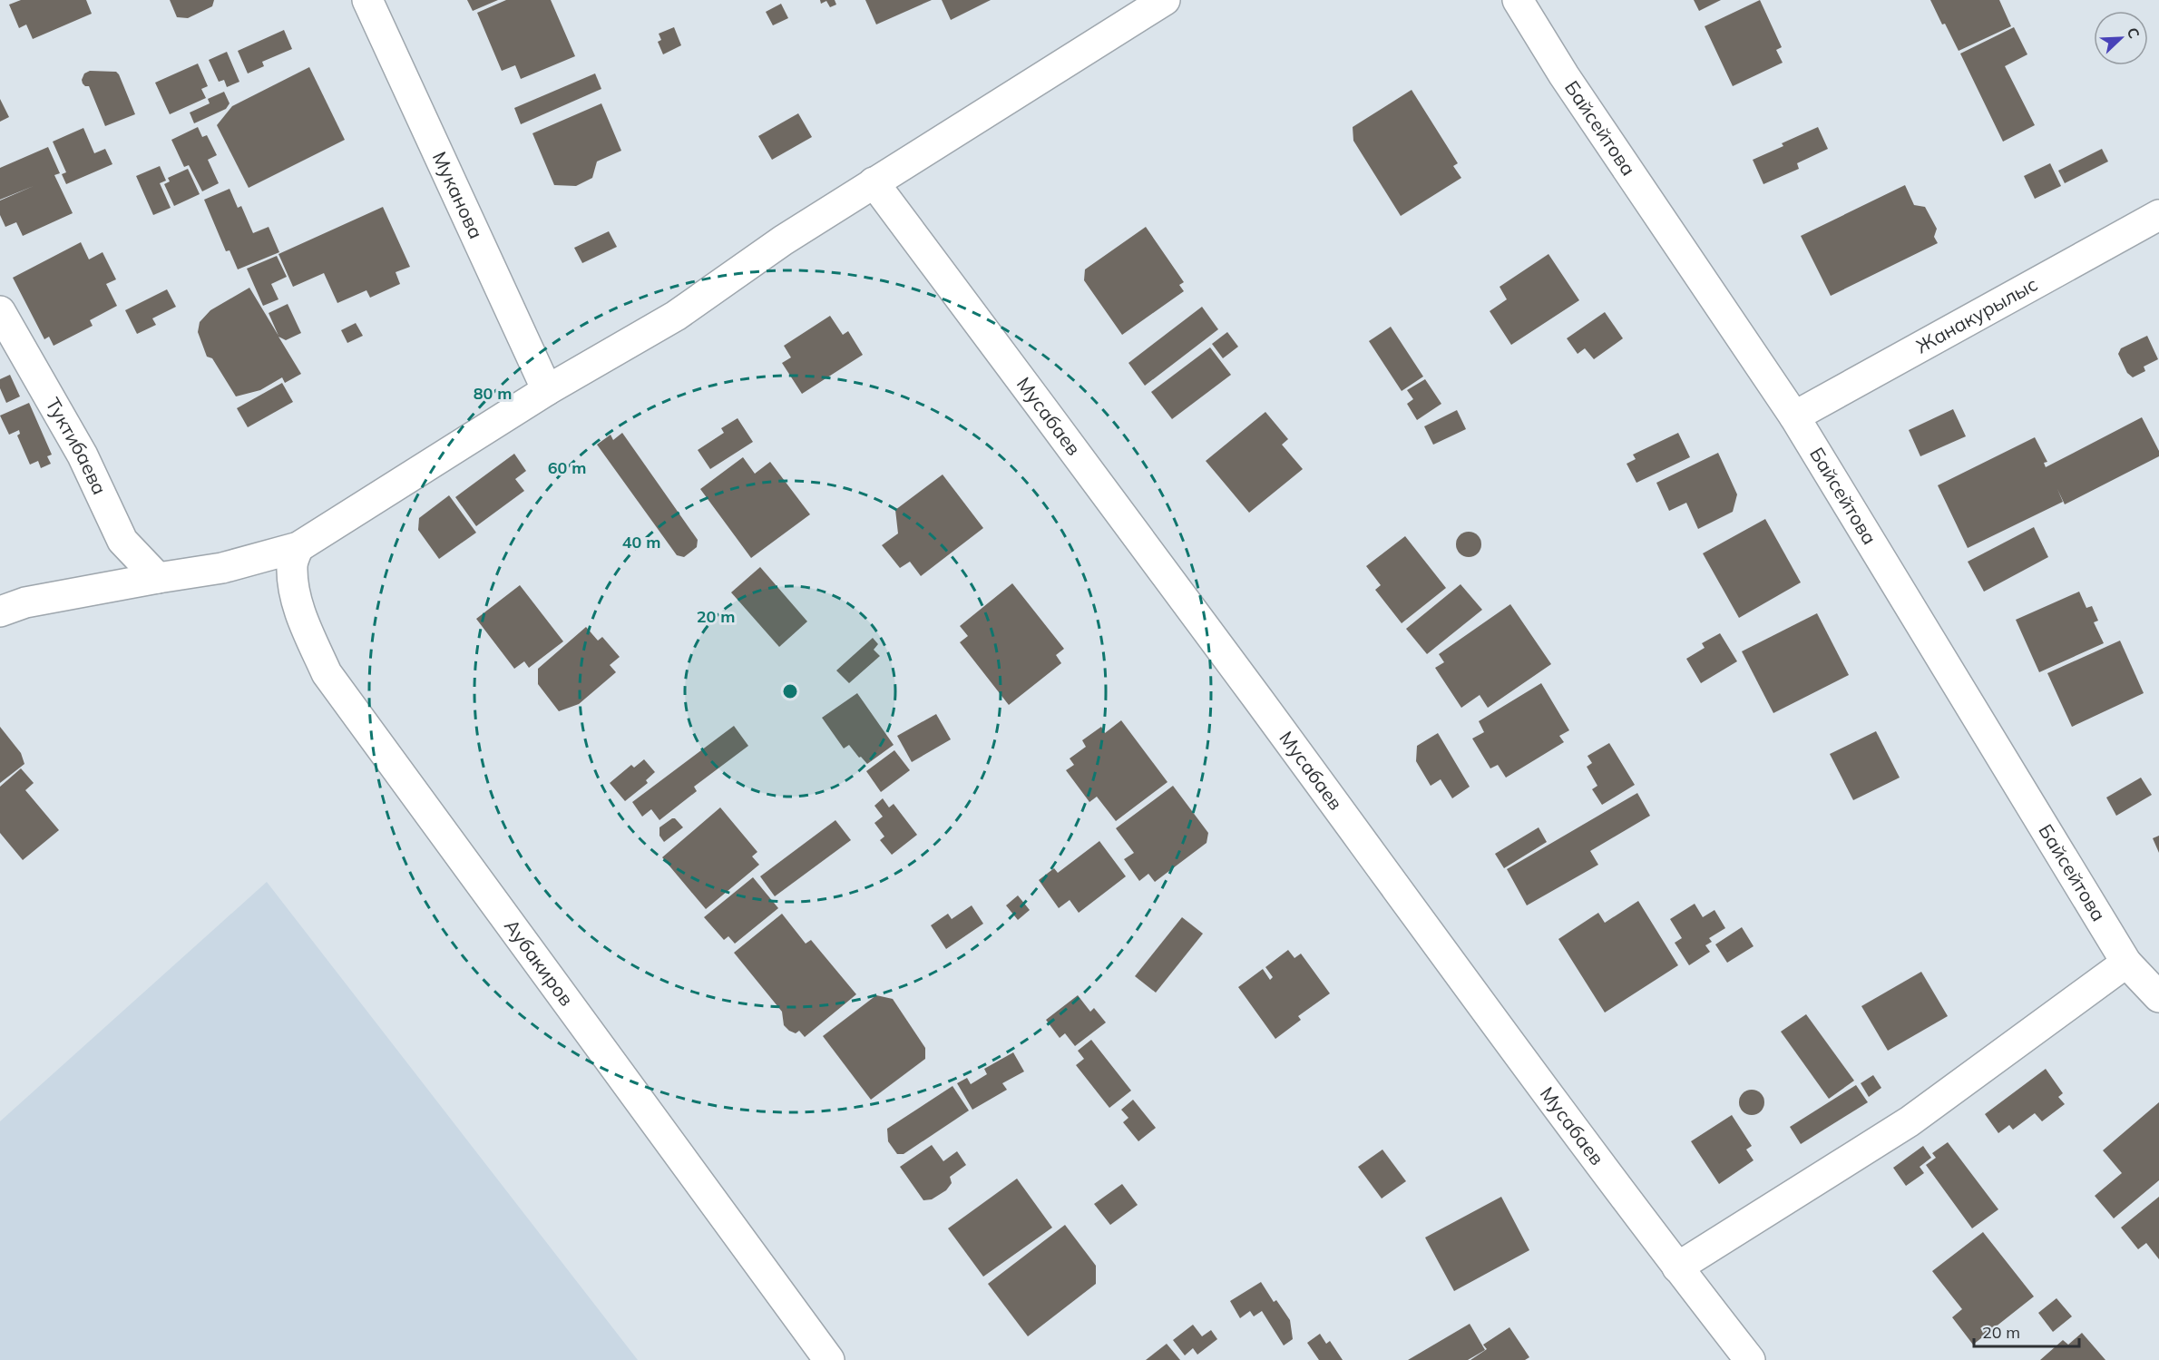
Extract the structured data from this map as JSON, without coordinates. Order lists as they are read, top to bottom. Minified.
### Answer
{"streets":{"street":["Байсейтова","Муканова","Жанакурылыс","Мусабаев","Туктибаева","Аубакиров"]},"crossings":[["Байсейтова","Жанакурылыс"]],"scale_bar":"20 m","north":"top right","rings":["80 m","60 m","40 m","20 m"]}
